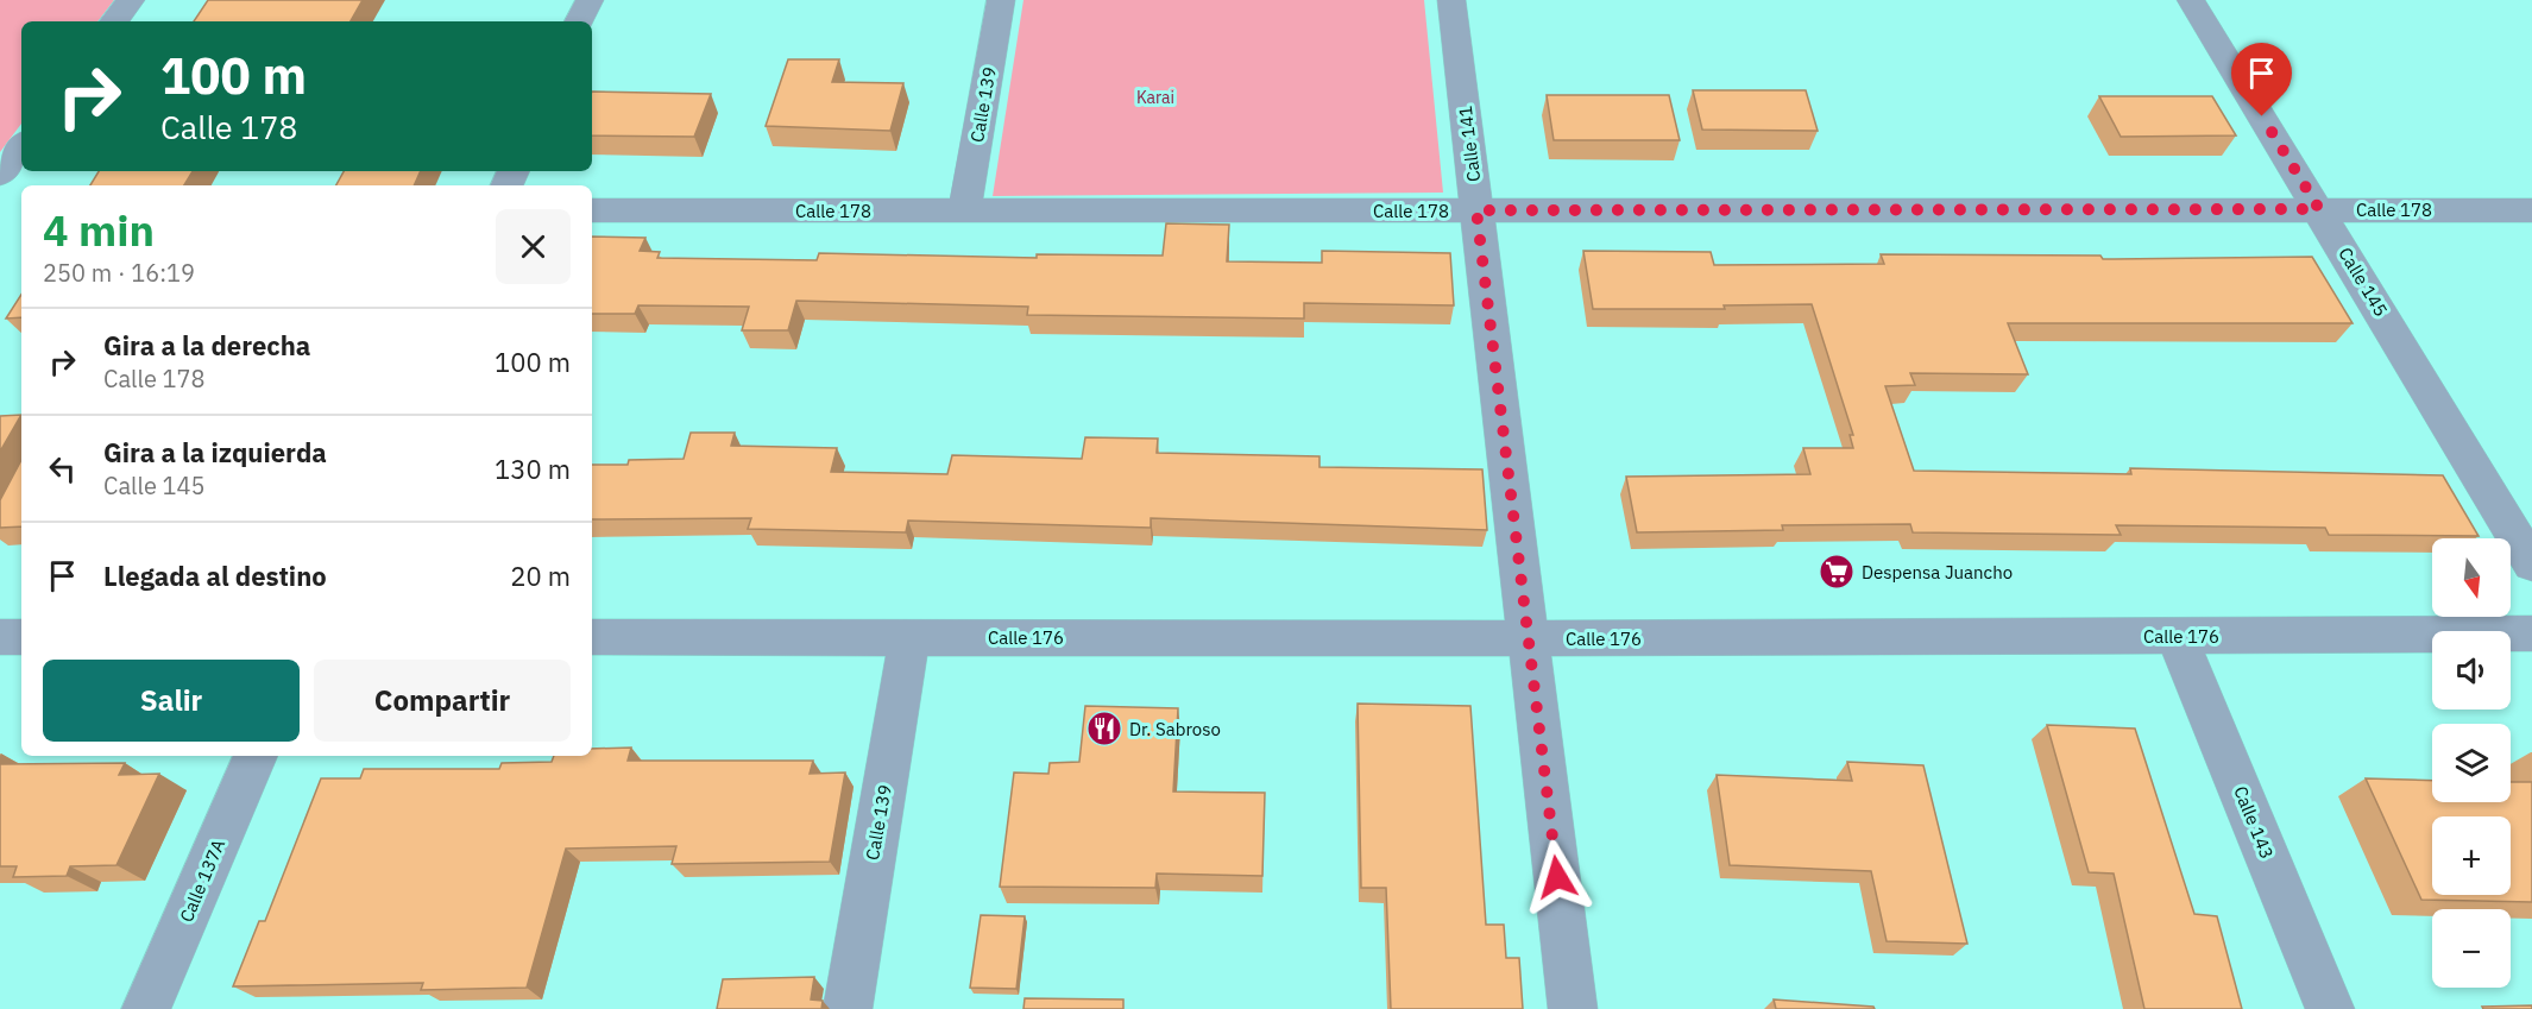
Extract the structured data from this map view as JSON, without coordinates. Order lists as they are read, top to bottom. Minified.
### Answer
{"streets":{"street":["Calle 139","Calle 141","Calle 178","Calle 145","Calle 176","Calle 143","Calle 137A"]},"crossings":[["Calle 139","Calle 178"],["Calle 139","Calle 176"],["Calle 141","Calle 178"],["Calle 141","Calle 176"],["Calle 178","Calle 145"],["Calle 176","Calle 143"]],"parks":["Karai"],"places":{"supermarket":["Despensa Juancho"],"restaurant":["Dr. Sabroso"]},"north":"bottom","page":{"turn":["100 m","Calle 178"],"heading":["4 min","250 m · 16:19"],"list":[{"name":"Gira a la derecha","note":"Calle 178","value":"100 m"},{"name":"Gira a la izquierda","note":"Calle 145","value":"130 m"},{"name":"Llegada al destino","value":"20 m"}],"map_buttons":["+","−"],"buttons":["Salir","Compartir"]}}
